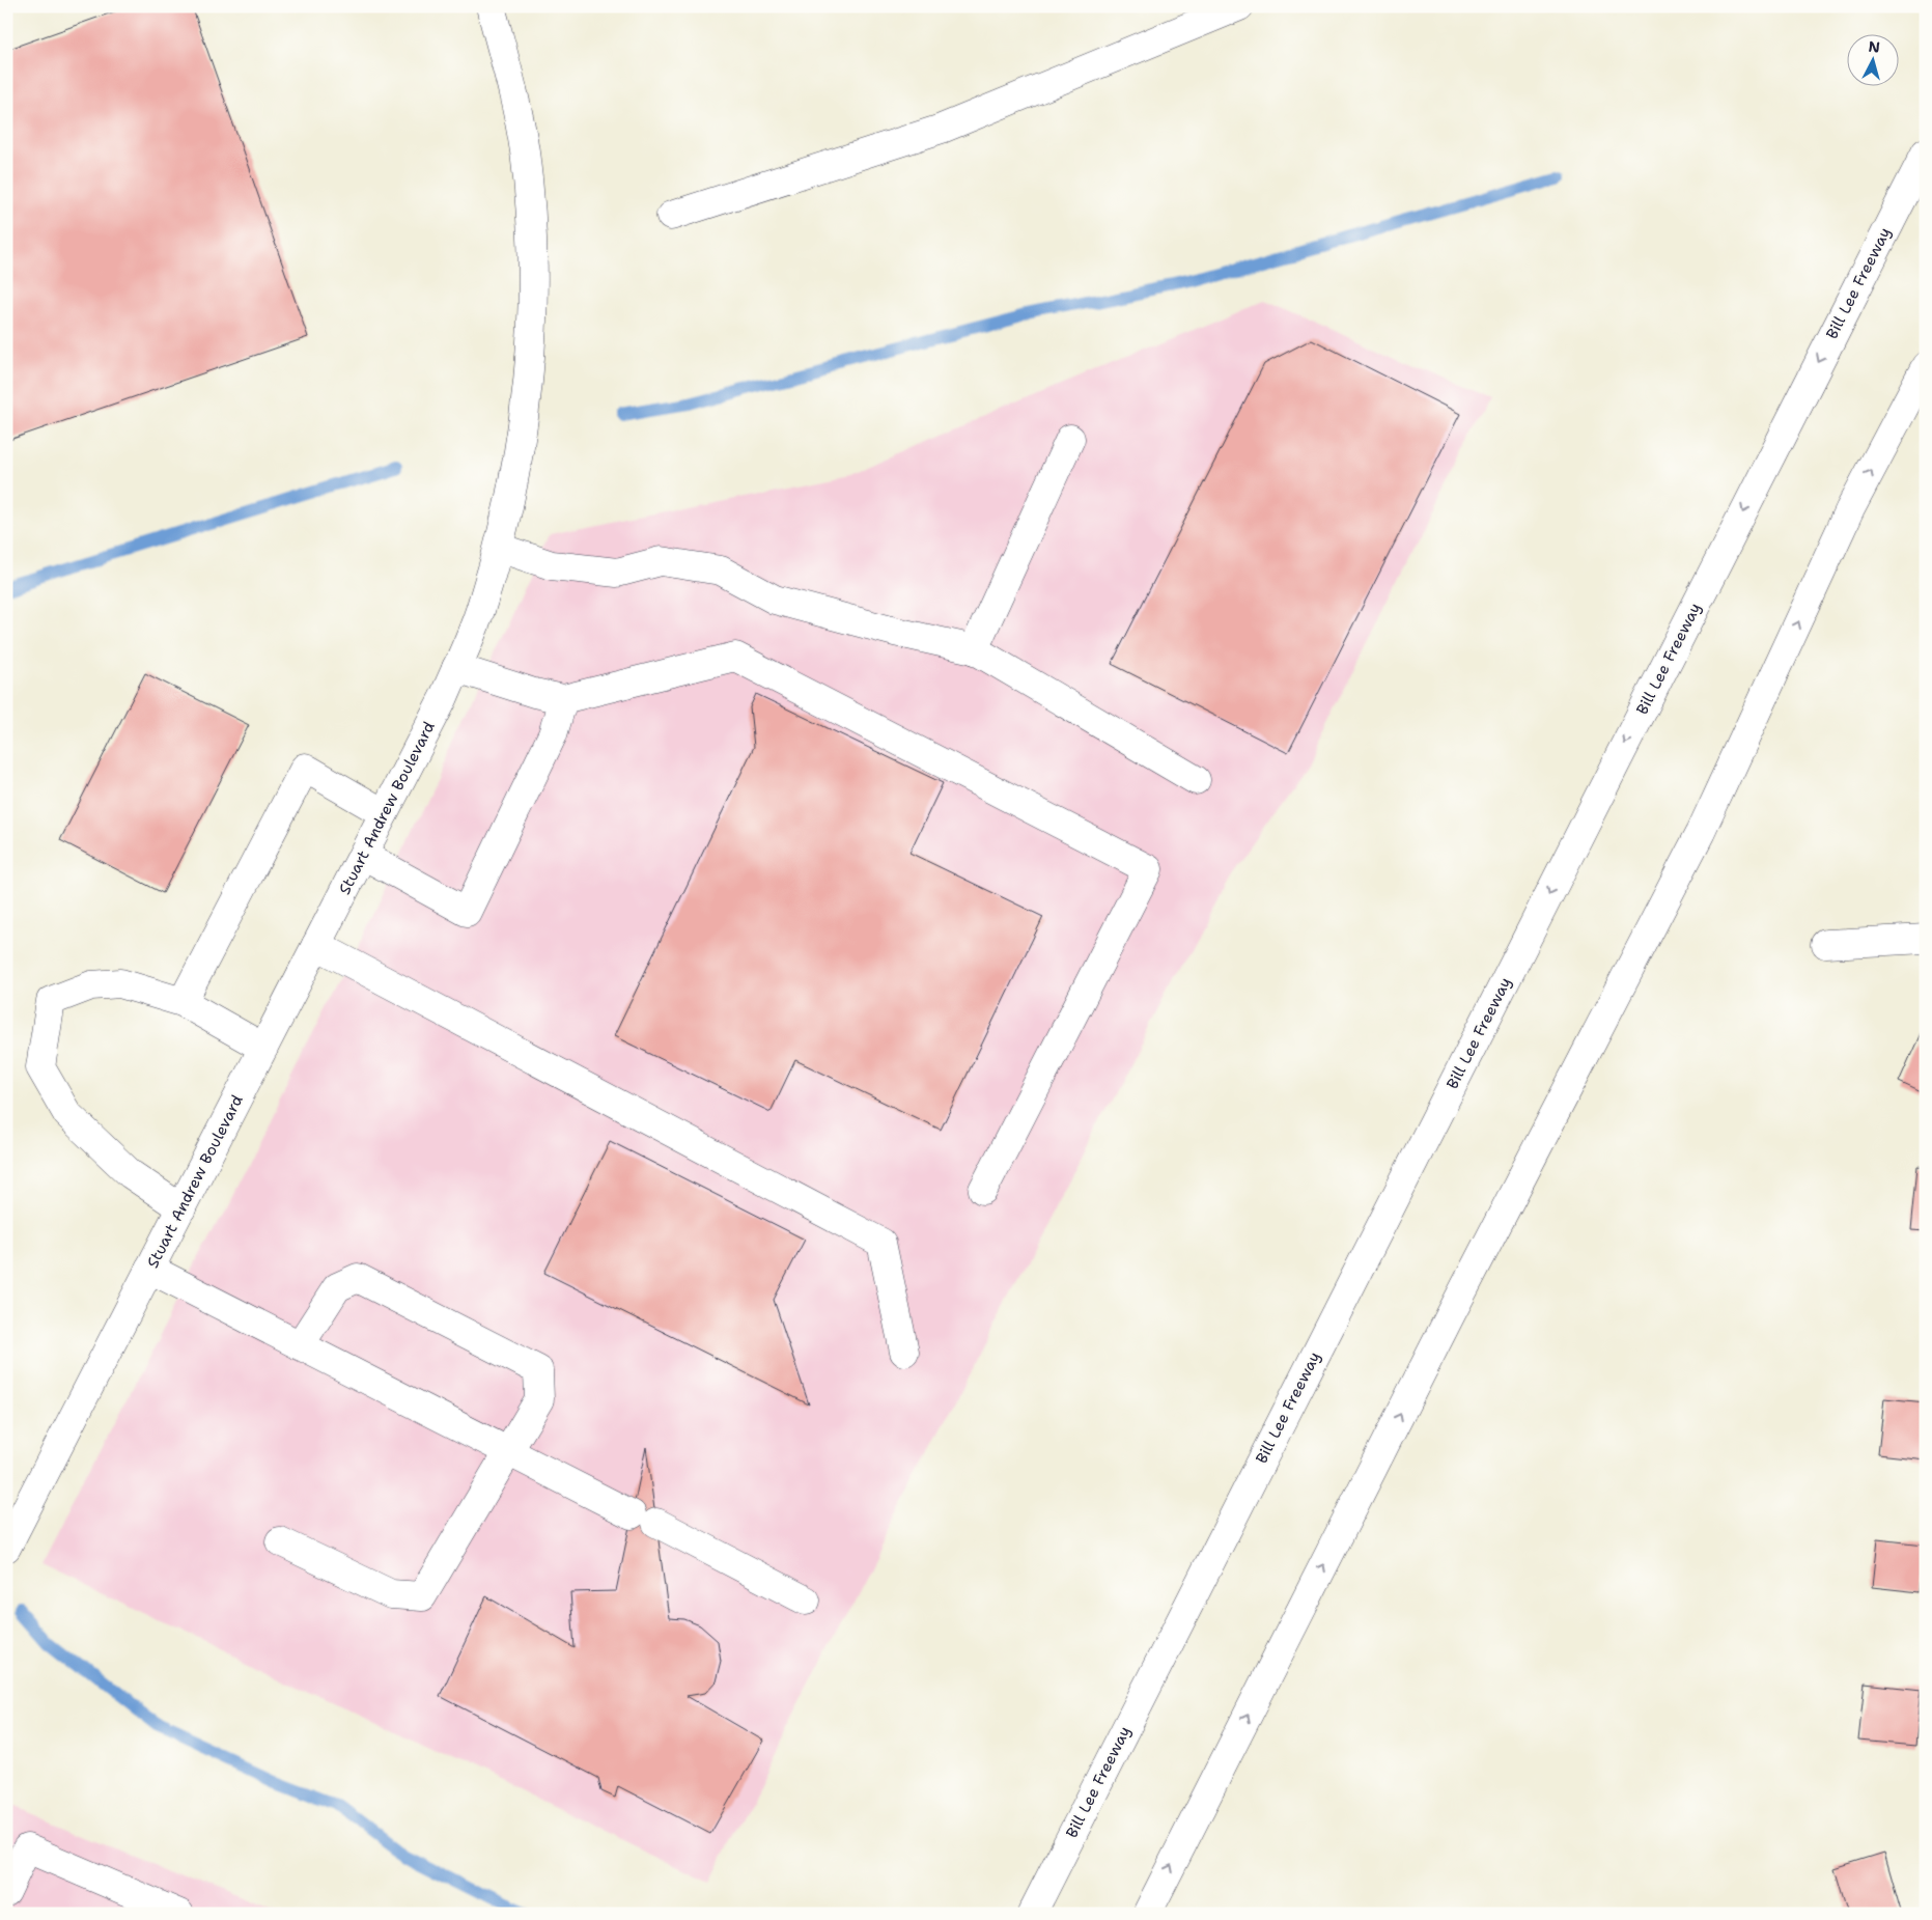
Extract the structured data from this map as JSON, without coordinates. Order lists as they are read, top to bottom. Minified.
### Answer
{"streets":{"main road":["Bill Lee Freeway","Stuart Andrew Boulevard"]},"north":"top"}
